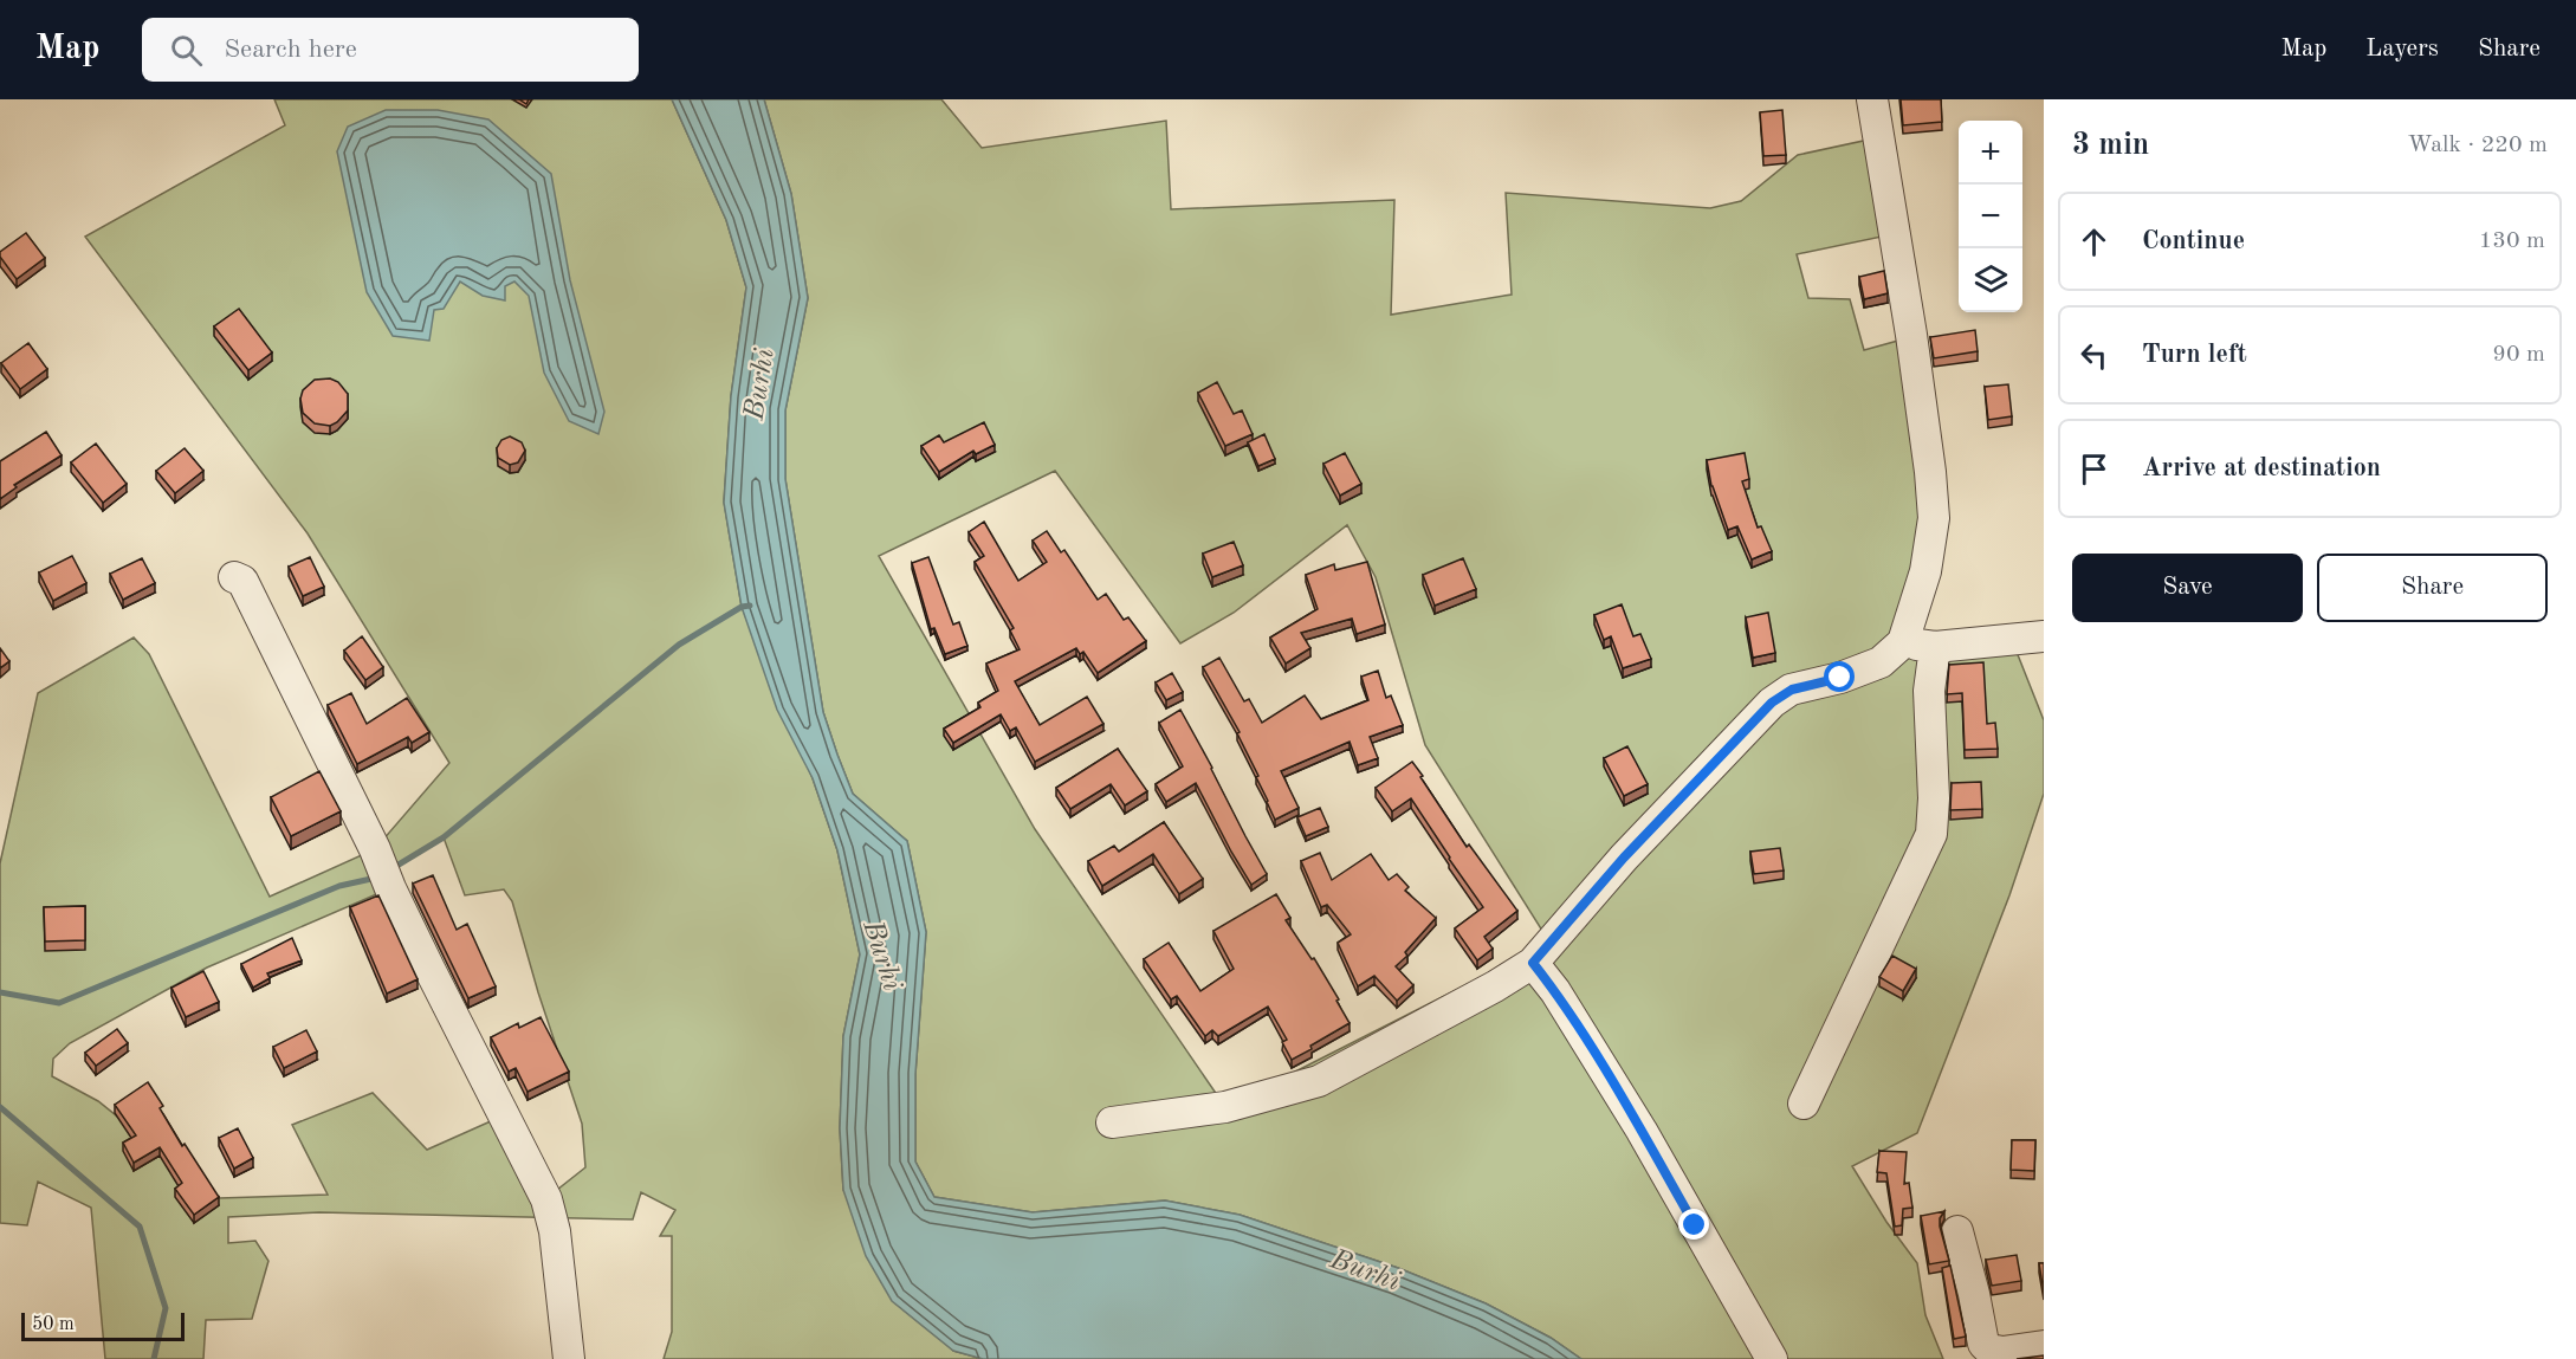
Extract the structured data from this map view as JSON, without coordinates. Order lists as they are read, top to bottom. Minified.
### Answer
{"water":["Burhi"],"scale_bar":"50 m","page":{"header":"Map","search":"Search here","nav":["Map","Layers","Share"],"heading":["3 min","Walk · 220 m"],"map_buttons":["+","−"],"list":[["Continue","130 m"],["Turn left","90 m"],"Arrive at destination"],"buttons":["Save","Share"],"scale":"50 m"}}
